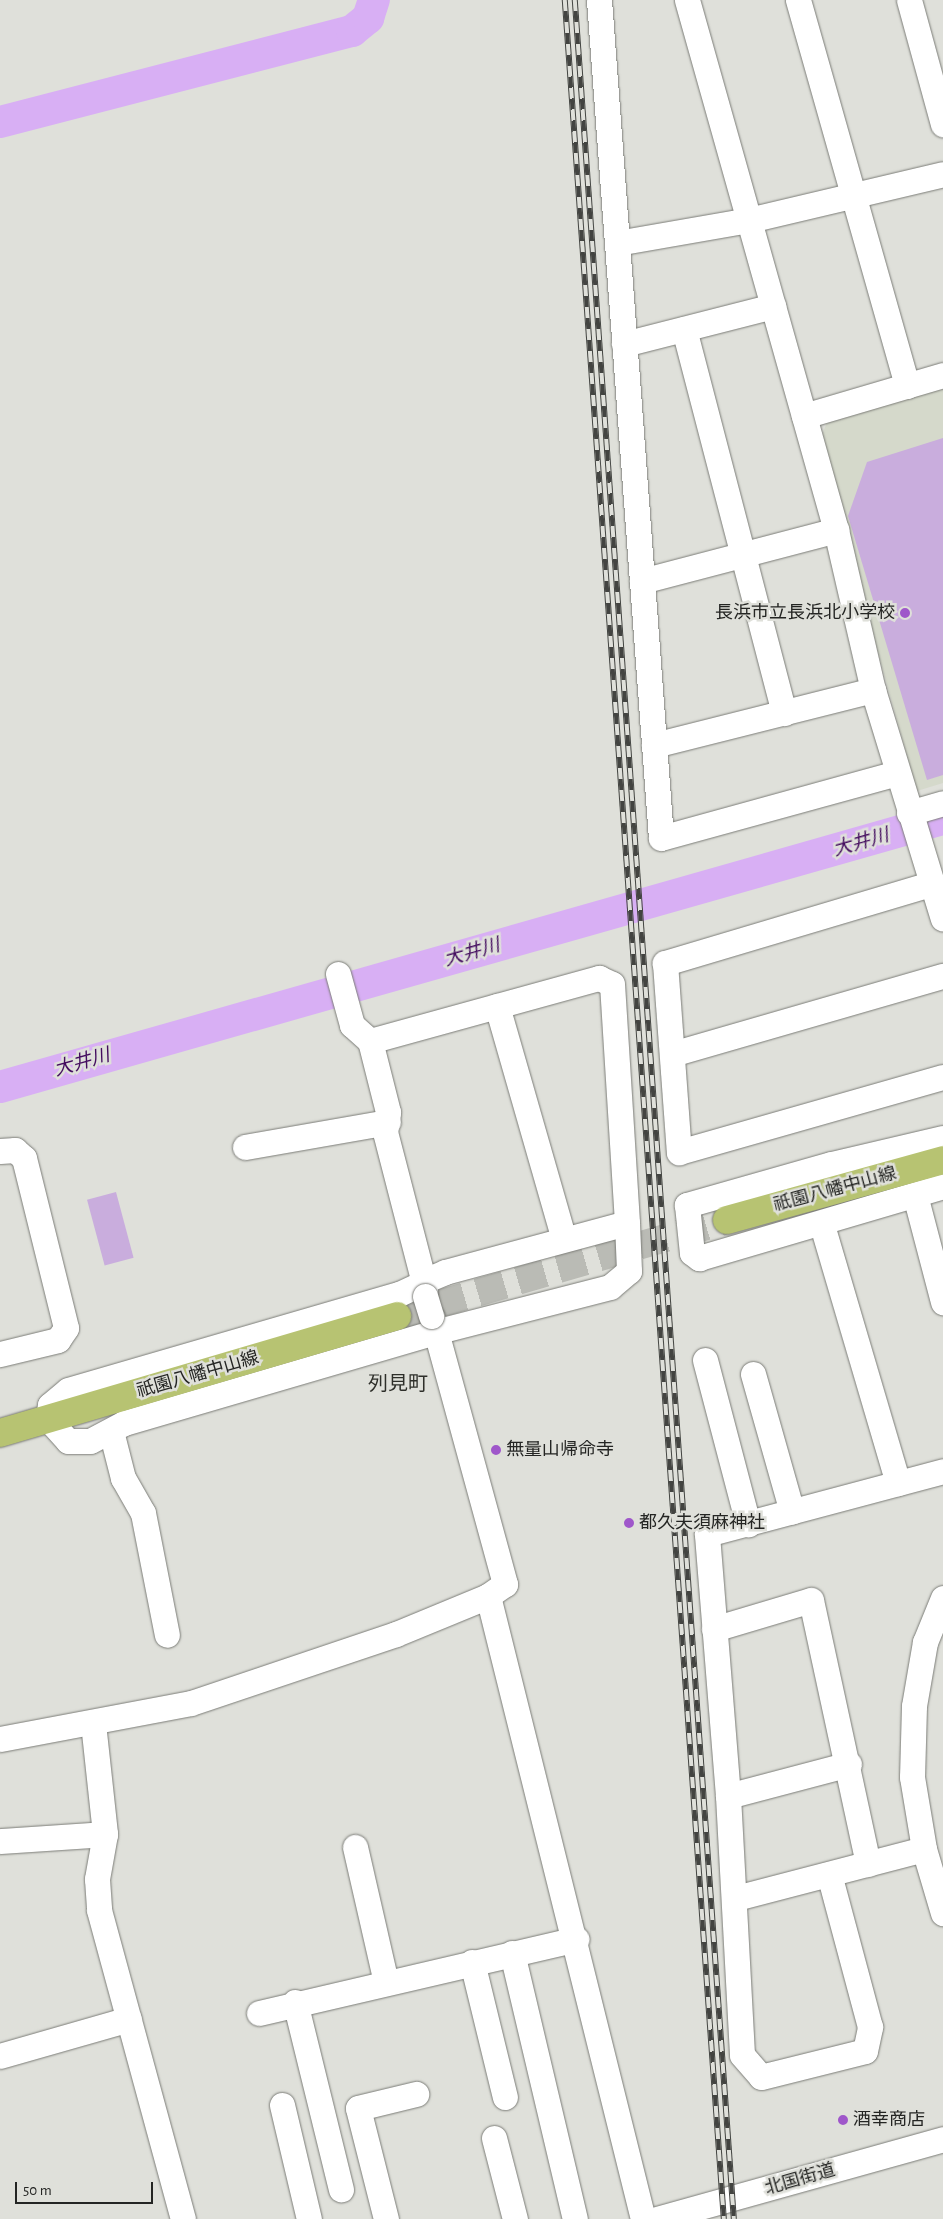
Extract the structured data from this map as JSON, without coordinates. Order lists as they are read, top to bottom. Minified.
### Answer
{"streets":{"main road":["祇園八幡中山線"],"street":["北国街道"]},"districts":["列見町"],"water":["大井川"],"places":["長浜市立長浜北小学校","無量山帰命寺","都久夫須麻神社","酒幸商店"],"scale_bar":"50 m"}
